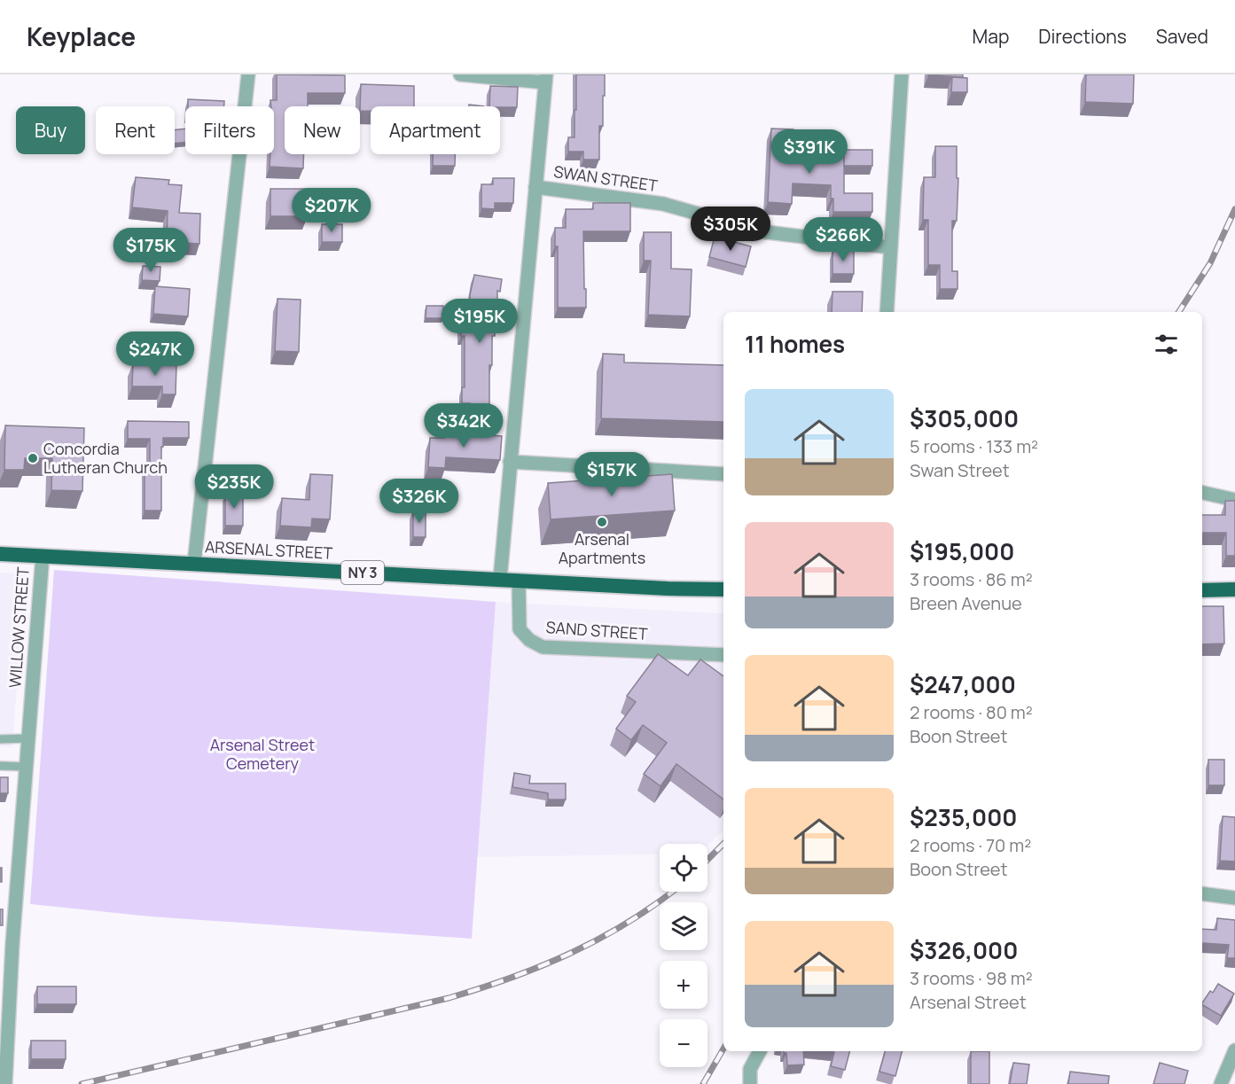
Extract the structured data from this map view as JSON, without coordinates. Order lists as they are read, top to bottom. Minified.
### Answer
{"streets":{"highway":["ARSENAL STREET","NY 3"],"street":["SWAN STREET","WILLOW STREET","SAND STREET"]},"crossings":[["ARSENAL STREET","WILLOW STREET"],["ARSENAL STREET","SAND STREET"]],"parks":["Arsenal Street Cemetery"],"places":["Concordia Lutheran Church","Arsenal Apartments"],"page":{"header":"Keyplace","nav":["Map","Directions","Saved"],"chip":["Buy","Rent","Filters","New","Apartment"],"price":["$391K","$207K","$305K","$266K","$175K","$195K","$247K","$342K","$157K","$235K","$326K"],"heading":"11 homes","list":[{"name":"$305,000","note":"5 rooms · 133 m² · Swan Street"},{"name":"$195,000","note":"3 rooms · 86 m² · Breen Avenue"},{"name":"$247,000","note":"2 rooms · 80 m² · Boon Street"},{"name":"$235,000","note":"2 rooms · 70 m² · Boon Street"},{"name":"$326,000","note":"3 rooms · 98 m² · Arsenal Street"}],"map_buttons":["+","−"]}}
